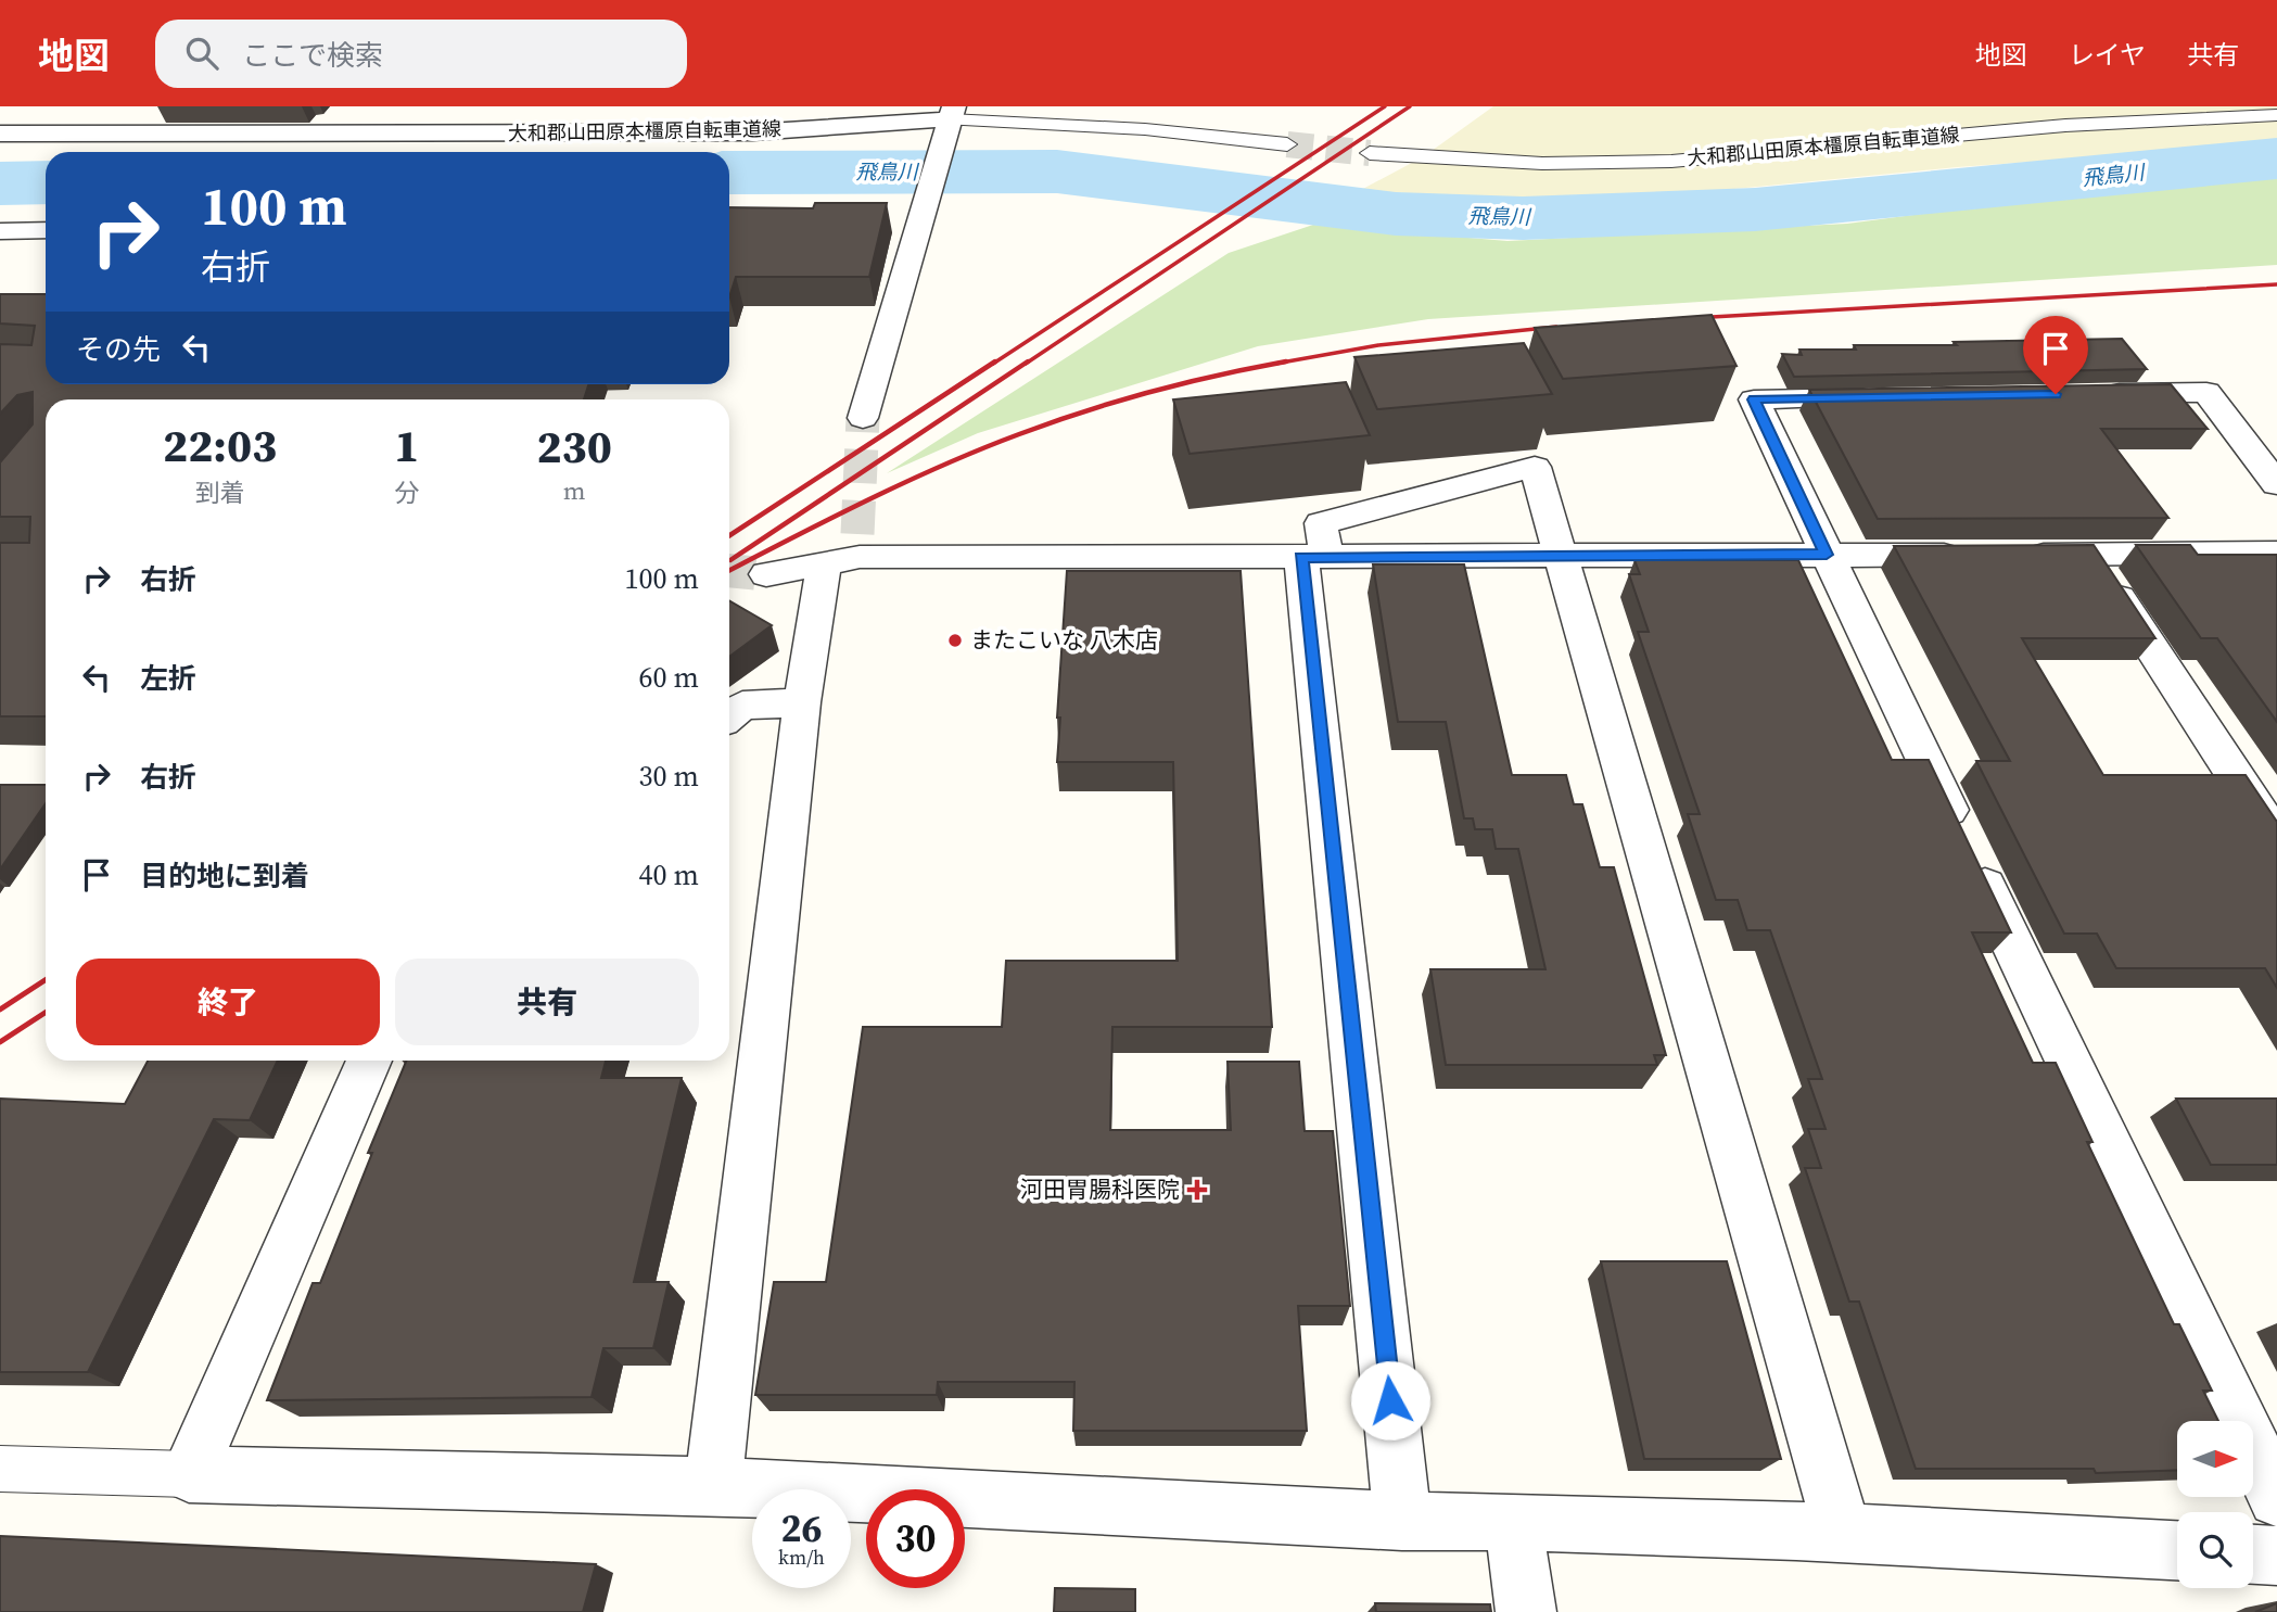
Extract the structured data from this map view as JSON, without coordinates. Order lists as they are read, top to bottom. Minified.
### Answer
{"streets":{"street":["大和郡山田原本橿原自転車道線"]},"water":["飛鳥川"],"places":{"other":["またこいな 八木店"],"health":["河田胃腸科医院"]},"north":"right","page":{"header":"地図","search":"ここで検索","nav":["地図","レイヤ","共有"],"turn":["100 m","右折"],"then":"その先","eta":["22:03","到着","1","分","230","m"],"list":[{"name":"右折","value":"100 m"},{"name":"左折","value":"60 m"},{"name":"右折","value":"30 m"},{"name":"目的地に到着","value":"40 m"}],"buttons":["終了","共有"],"speed":"26 km/h","limit":"30"}}
